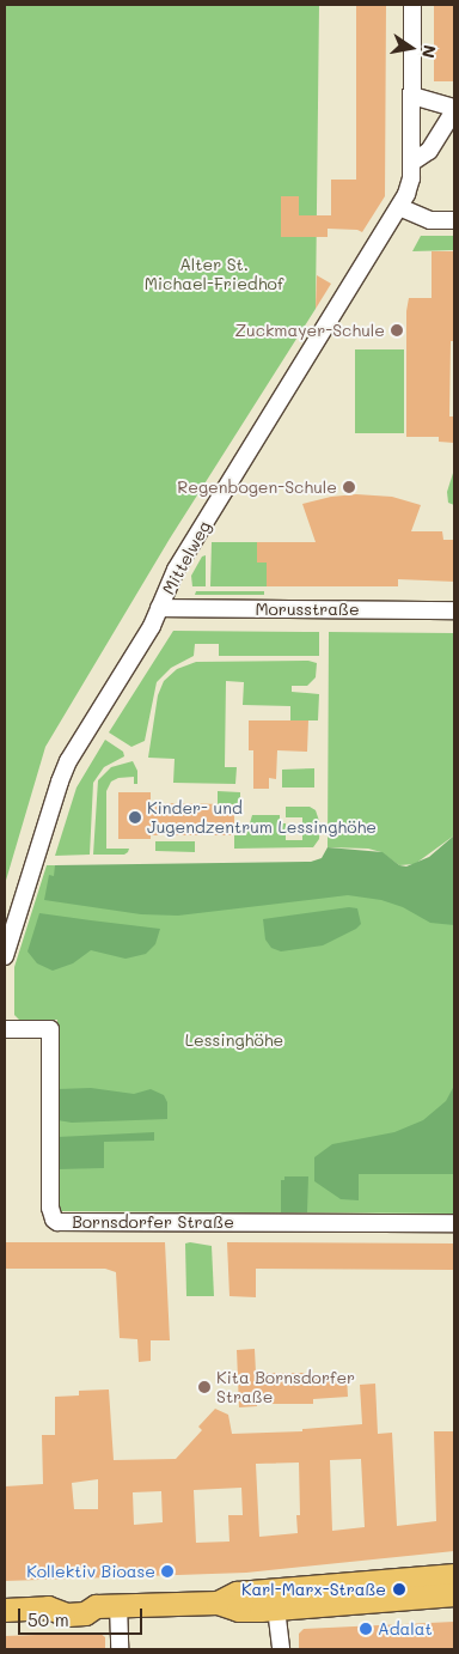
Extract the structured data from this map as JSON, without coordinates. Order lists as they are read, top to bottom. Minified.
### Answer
{"streets":{"street":["Mittelweg","Morusstraße","Bornsdorfer Straße"]},"crossings":[["Mittelweg","Morusstraße"]],"parks":["Alter St. Michael-Friedhof","Lessinghöhe"],"places":["Zuckmayer-Schule","Regenbogen-Schule","Kinder- und Jugendzentrum Lessinghöhe","Kita Bornsdorfer Straße","Kollektiv Bioase","Karl-Marx-Straße","Adalat"],"scale_bar":"50 m","north":"right"}
